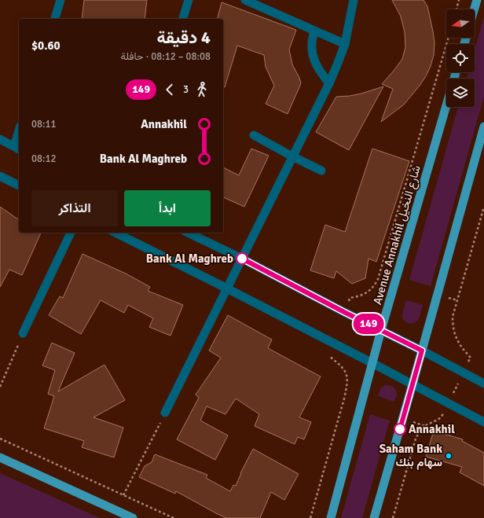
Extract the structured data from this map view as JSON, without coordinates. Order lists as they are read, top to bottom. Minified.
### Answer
{"streets":{"main road":["Avenue Annakhil شارع النخيل"]},"places":["Bank Al Maghreb","Annakhil","Saham Bank سهام بنك"],"lines":["bus line 149"],"north":"left","page":{"on_map":"149","heading":["4 دقيقة","08:08 – 08:12 · حافلة","$0.60"],"legs":["3","149"],"list":[{"name":"Annakhil","value":"08:11"},{"name":"Bank Al Maghreb","value":"08:12"}],"buttons":["ابدأ","التذاكر"]}}
